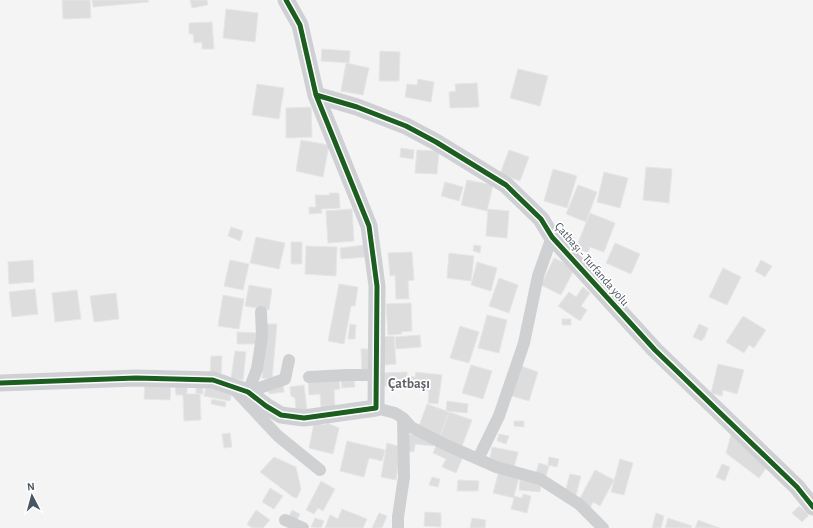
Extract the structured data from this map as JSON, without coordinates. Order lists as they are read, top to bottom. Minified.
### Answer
{"streets":{"street":["Çatbaşı - Turfanda yolu"]},"districts":["Çatbaşı"],"north":"top"}
